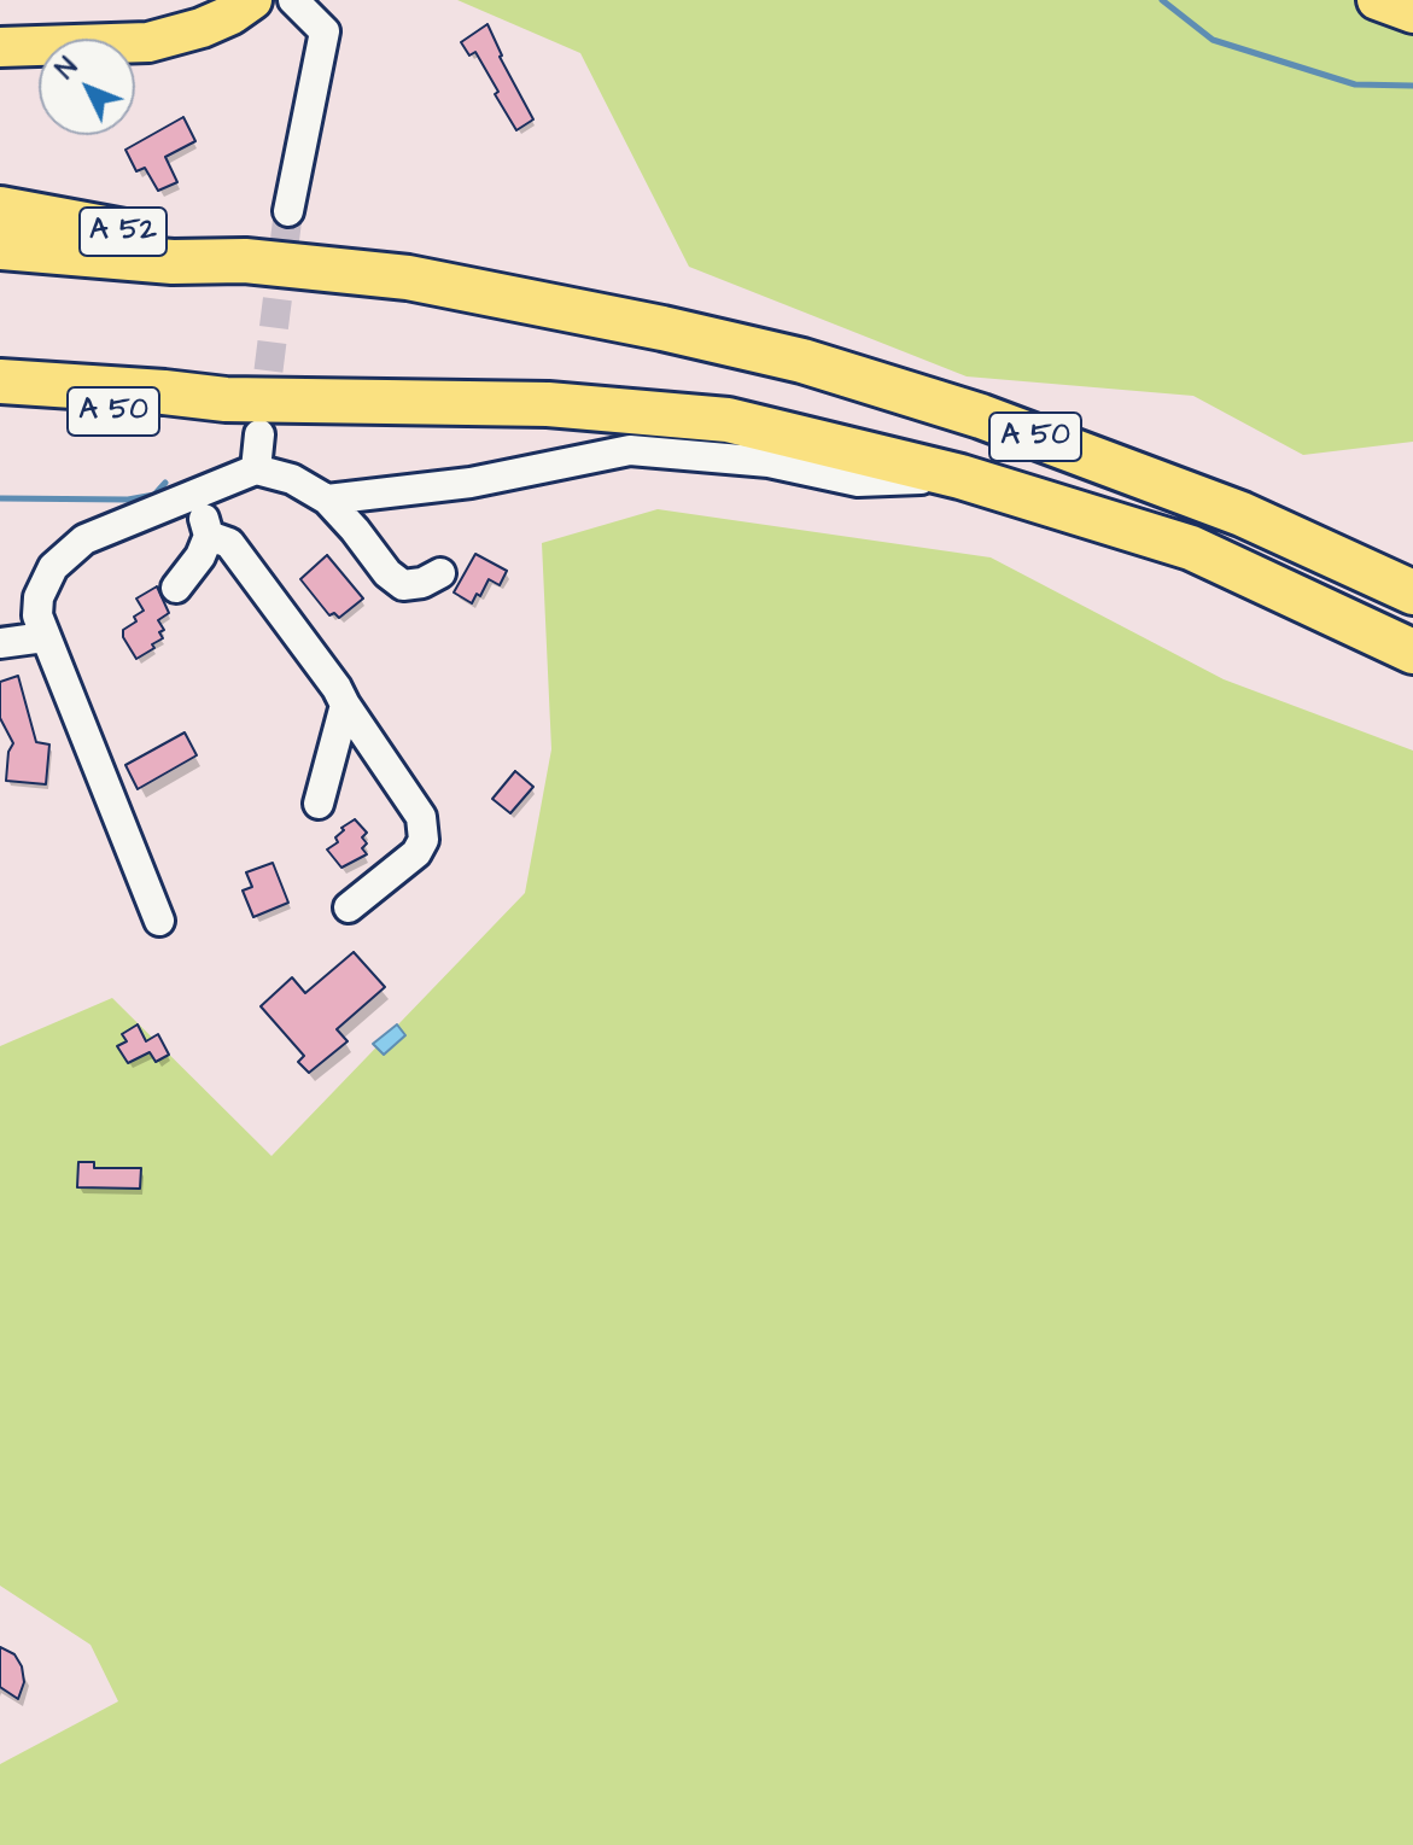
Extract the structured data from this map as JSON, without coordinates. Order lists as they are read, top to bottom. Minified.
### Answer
{"streets":{"highway":["A 52","A 50"]},"crossings":[["A 52","A 50"]],"north":"top left"}
